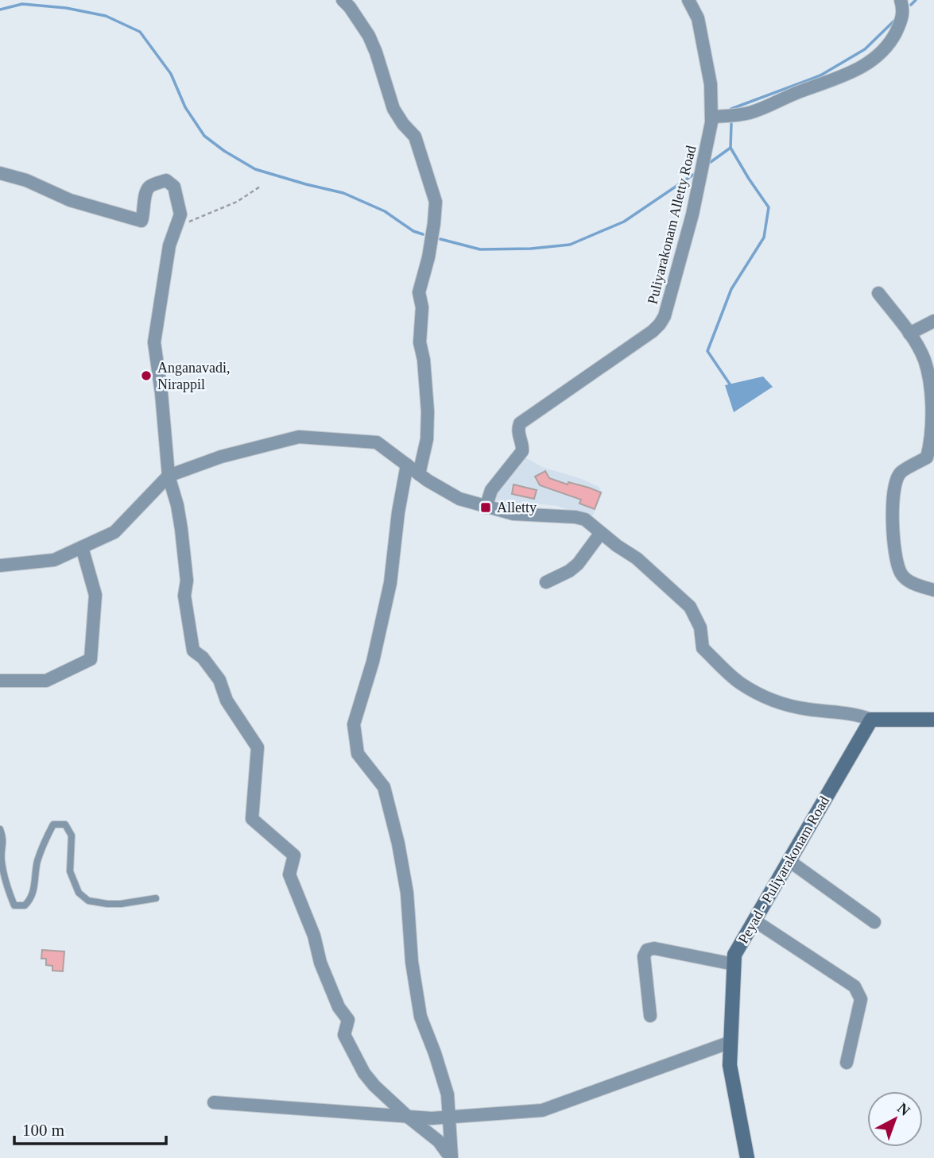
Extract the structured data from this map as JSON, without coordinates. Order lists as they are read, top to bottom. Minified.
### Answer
{"streets":{"main road":["Peyad - Puliyarakonam Road"],"street":["Puliyarakonam Alletty Road"]},"places":{"other":["Anganavadi, Nirappil"],"transit":["Alletty"]},"scale_bar":"100 m","north":"top right"}
